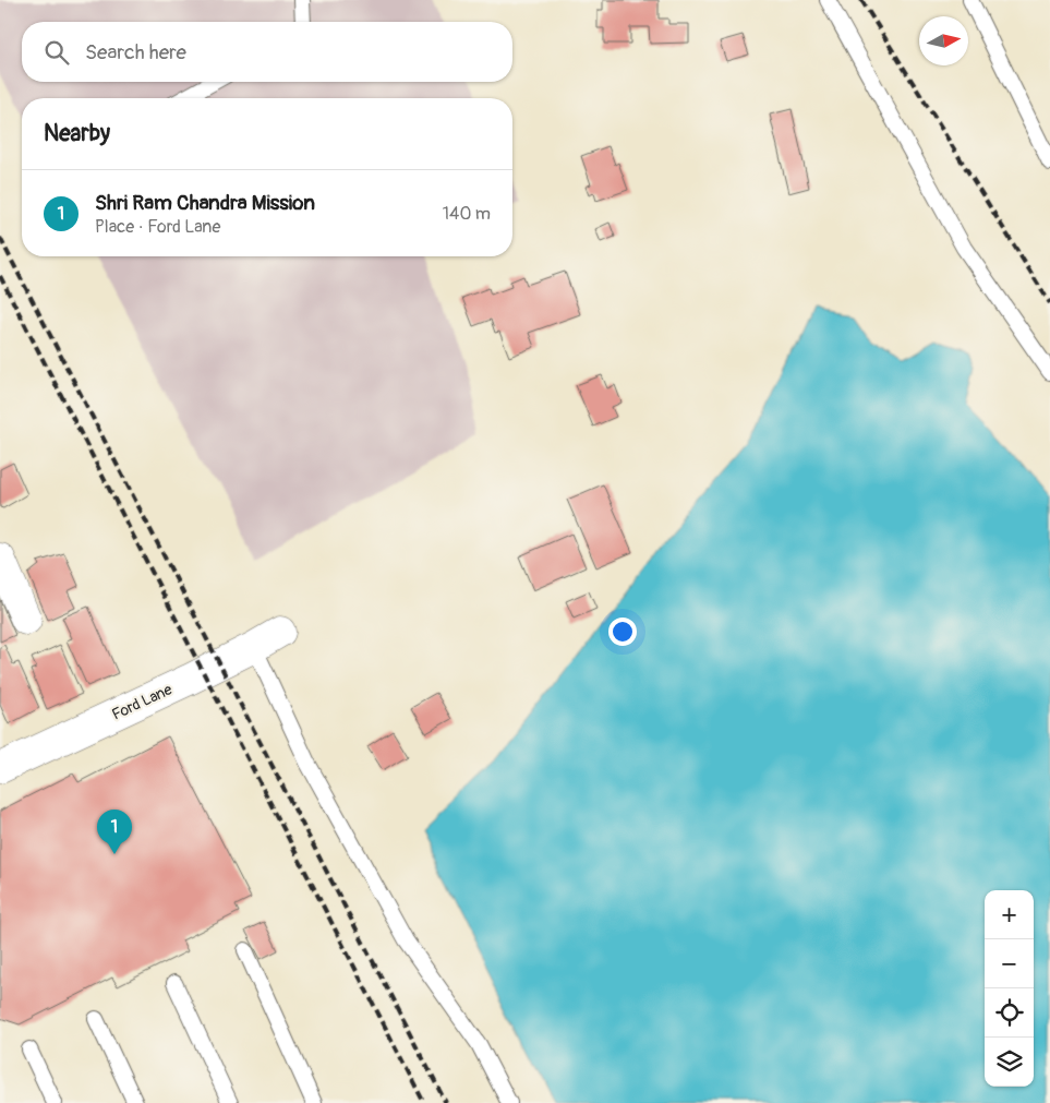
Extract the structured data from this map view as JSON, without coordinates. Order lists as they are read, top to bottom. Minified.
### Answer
{"streets":{"street":["Ford Lane"]},"north":"right","page":{"search":"Search here","heading":"Nearby","list":[{"mark":"1","name":"Shri Ram Chandra Mission","note":"Place · Ford Lane","value":"140 m"}],"pins":"1","map_buttons":["+","−"]}}
